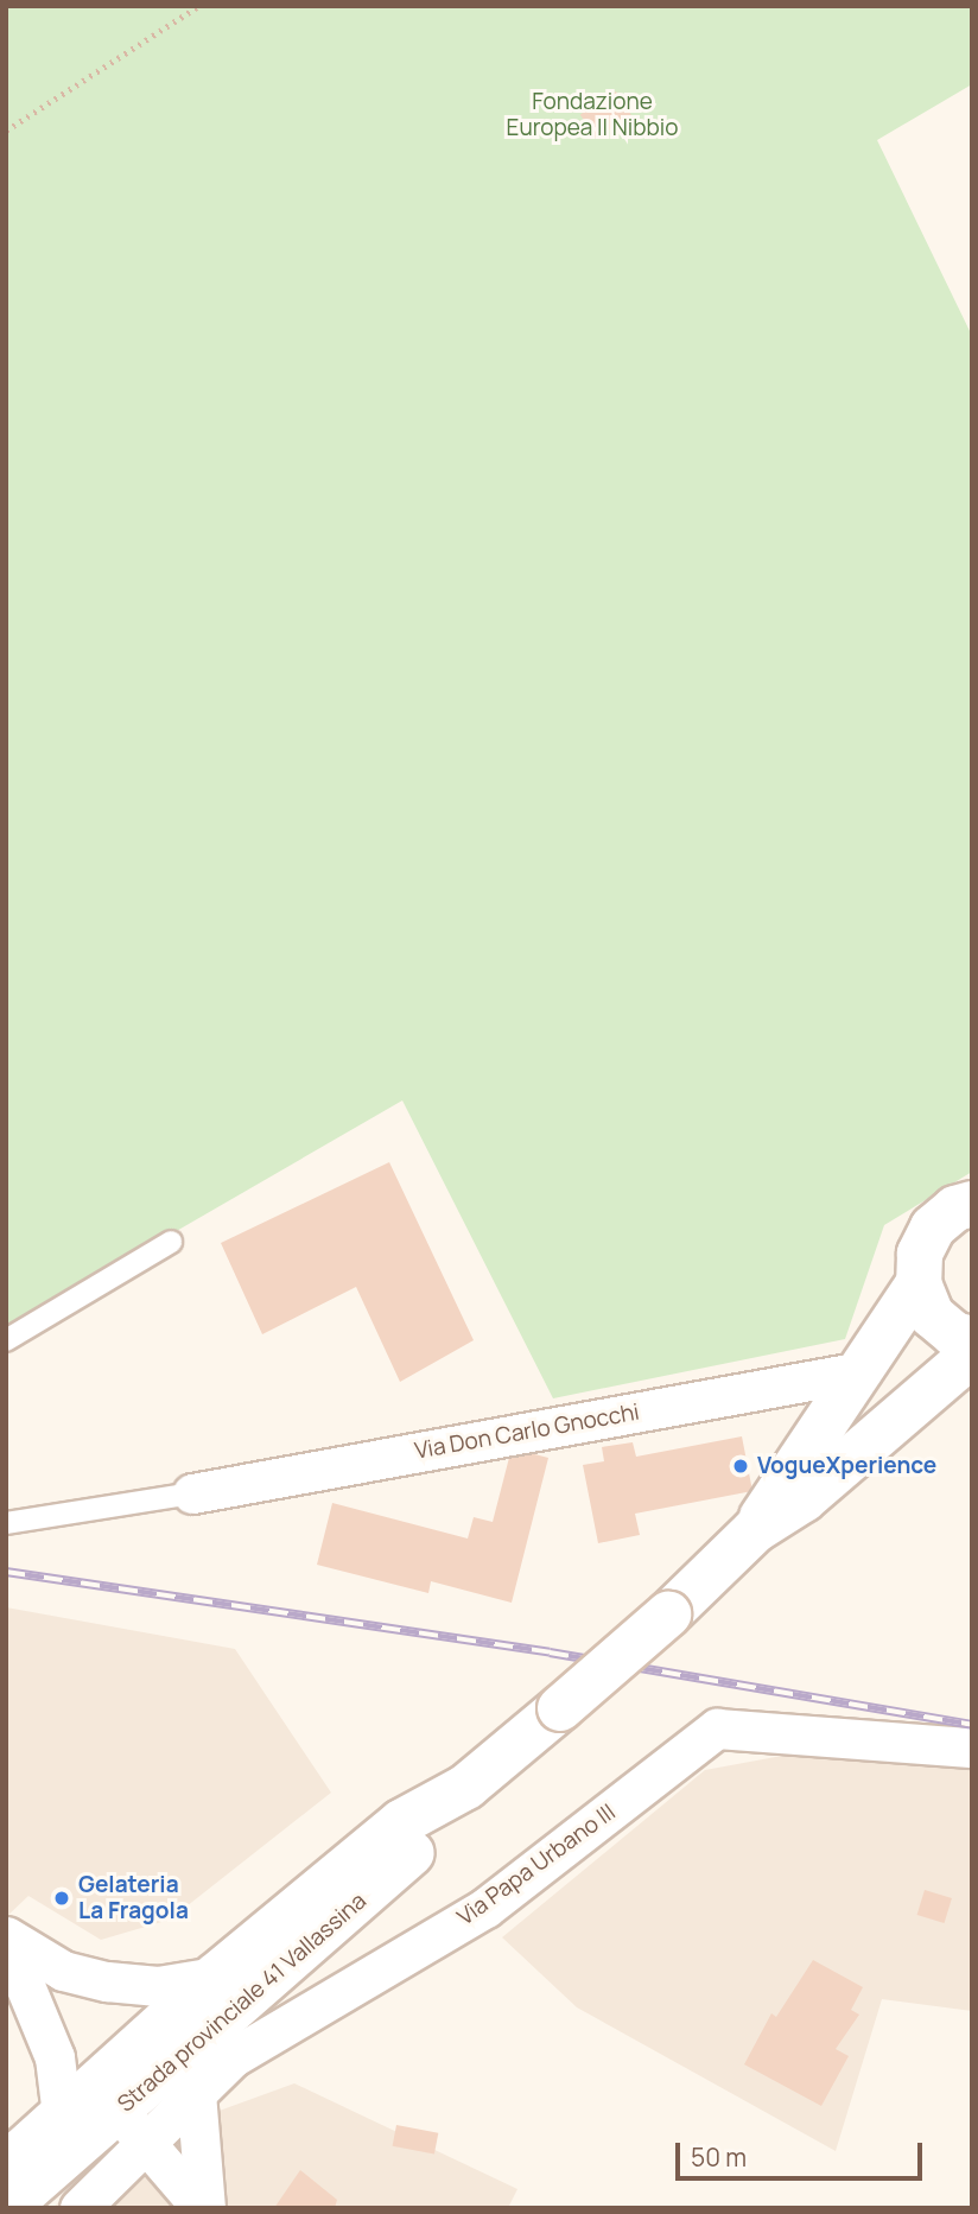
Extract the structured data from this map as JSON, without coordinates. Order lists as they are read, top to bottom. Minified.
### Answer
{"streets":{"main road":["Strada provinciale 41 Vallassina"],"street":["Via Don Carlo Gnocchi","Via Papa Urbano III"]},"crossings":[["Via Don Carlo Gnocchi","Strada provinciale 41 Vallassina"],["Via Papa Urbano III","Strada provinciale 41 Vallassina"]],"parks":["Fondazione Europea Il Nibbio"],"places":["VogueXperience","Gelateria La Fragola"],"scale_bar":"50 m"}
